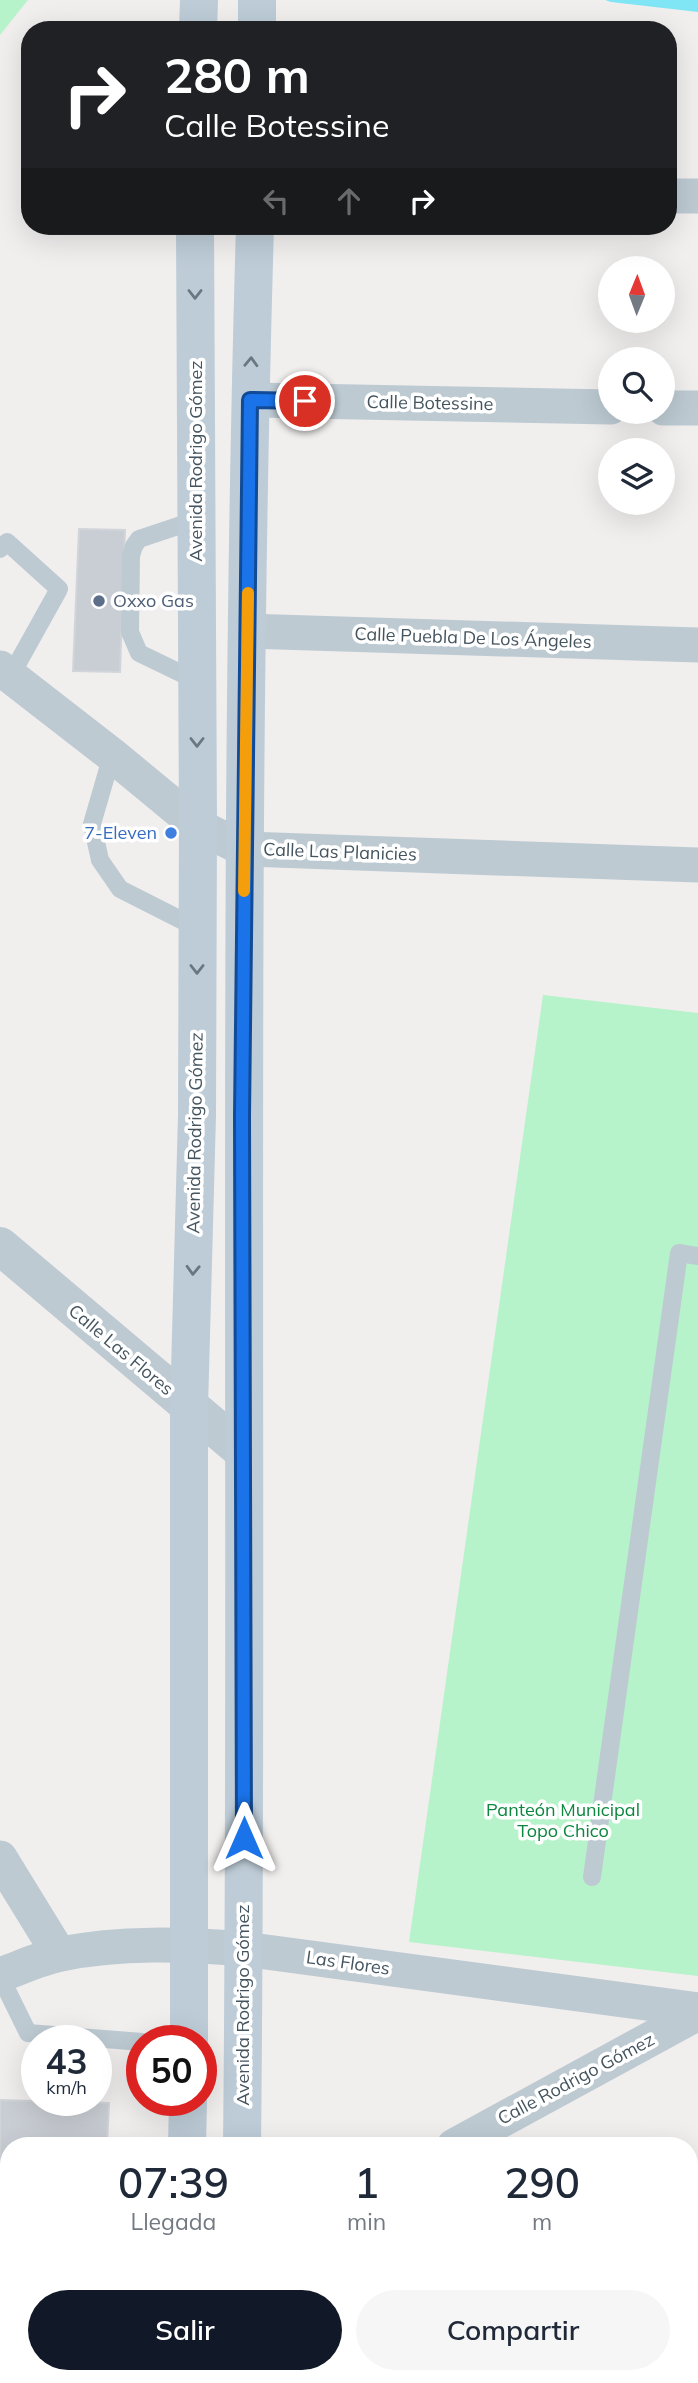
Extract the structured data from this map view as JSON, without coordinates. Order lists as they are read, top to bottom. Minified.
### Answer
{"streets":{"main road":["Avenida Rodrigo Gómez"],"street":["Calle Botessine","Calle Puebla De Los Ángeles","Calle Las Planicies","Calle Las Flores","Las Flores","Calle Rodrigo Gómez"]},"crossings":[["Calle Botessine","Avenida Rodrigo Gómez"],["Avenida Rodrigo Gómez","Calle Puebla De Los Ángeles"],["Avenida Rodrigo Gómez","Calle Las Planicies"],["Avenida Rodrigo Gómez","Calle Las Flores"],["Avenida Rodrigo Gómez","Las Flores"],["Las Flores","Calle Rodrigo Gómez"]],"parks":["Panteón Municipal Topo Chico"],"places":["Oxxo Gas","7-Eleven"],"north":"top","page":{"turn":["280 m","Calle Botessine"],"speed":"43 km/h","limit":"50","eta":["07:39","Llegada","1","min","290","m"],"buttons":["Salir","Compartir"]}}
